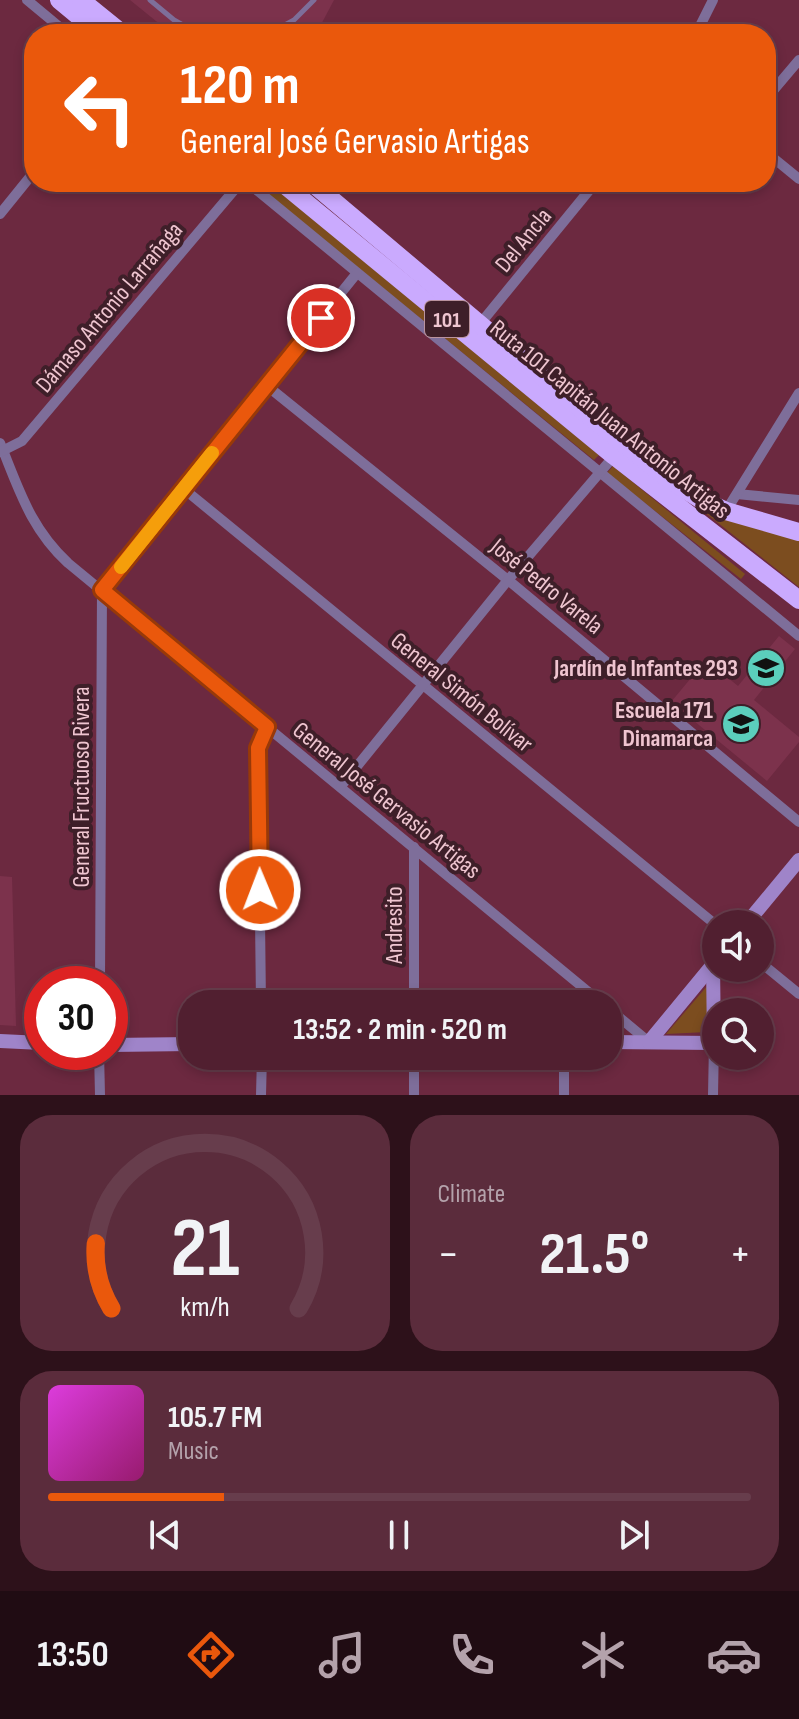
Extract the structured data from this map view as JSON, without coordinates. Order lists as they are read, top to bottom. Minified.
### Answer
{"streets":{"highway":["101","Ruta 101 Capitán Juan Antonio Artigas"],"street":["Del Ancla","Dámaso Antonio Larrañaga","José Pedro Varela","General Simón Bolívar","General Fructuoso Rivera","General José Gervasio Artigas","Andresito"]},"crossings":[["Del Ancla","Ruta 101 Capitán Juan Antonio Artigas"],["Dámaso Antonio Larrañaga","General José Gervasio Artigas"],["General Fructuoso Rivera","General José Gervasio Artigas"],["General José Gervasio Artigas","Andresito"]],"places":{"school or university":["Jardín de Infantes 293","Escuela 171 Dinamarca"]},"page":{"turn":["120 m","General José Gervasio Artigas"],"limit":"30","trip":"13:52 · 2 min · 520 m","tile":"Climate","heat":["−","21.5°","+"],"song":["105.7 FM","Music"],"tabs":"13:50","gauge":["21","km/h"]}}
